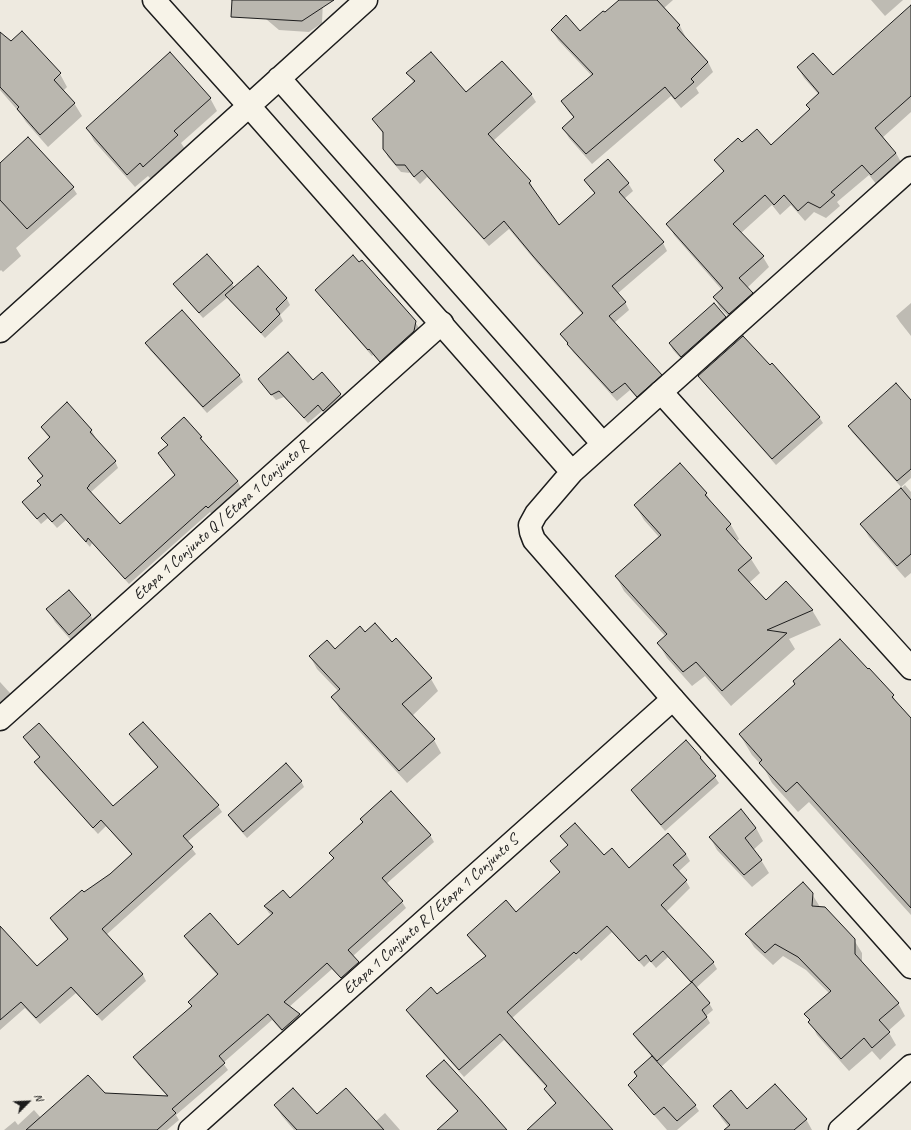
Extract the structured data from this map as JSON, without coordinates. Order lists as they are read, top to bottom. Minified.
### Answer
{"streets":{"street":["Etapa 1 Conjunto Q / Etapa 1 Conjunto R","Etapa 1 Conjunto R / Etapa 1 Conjunto S"]},"north":"top right"}
